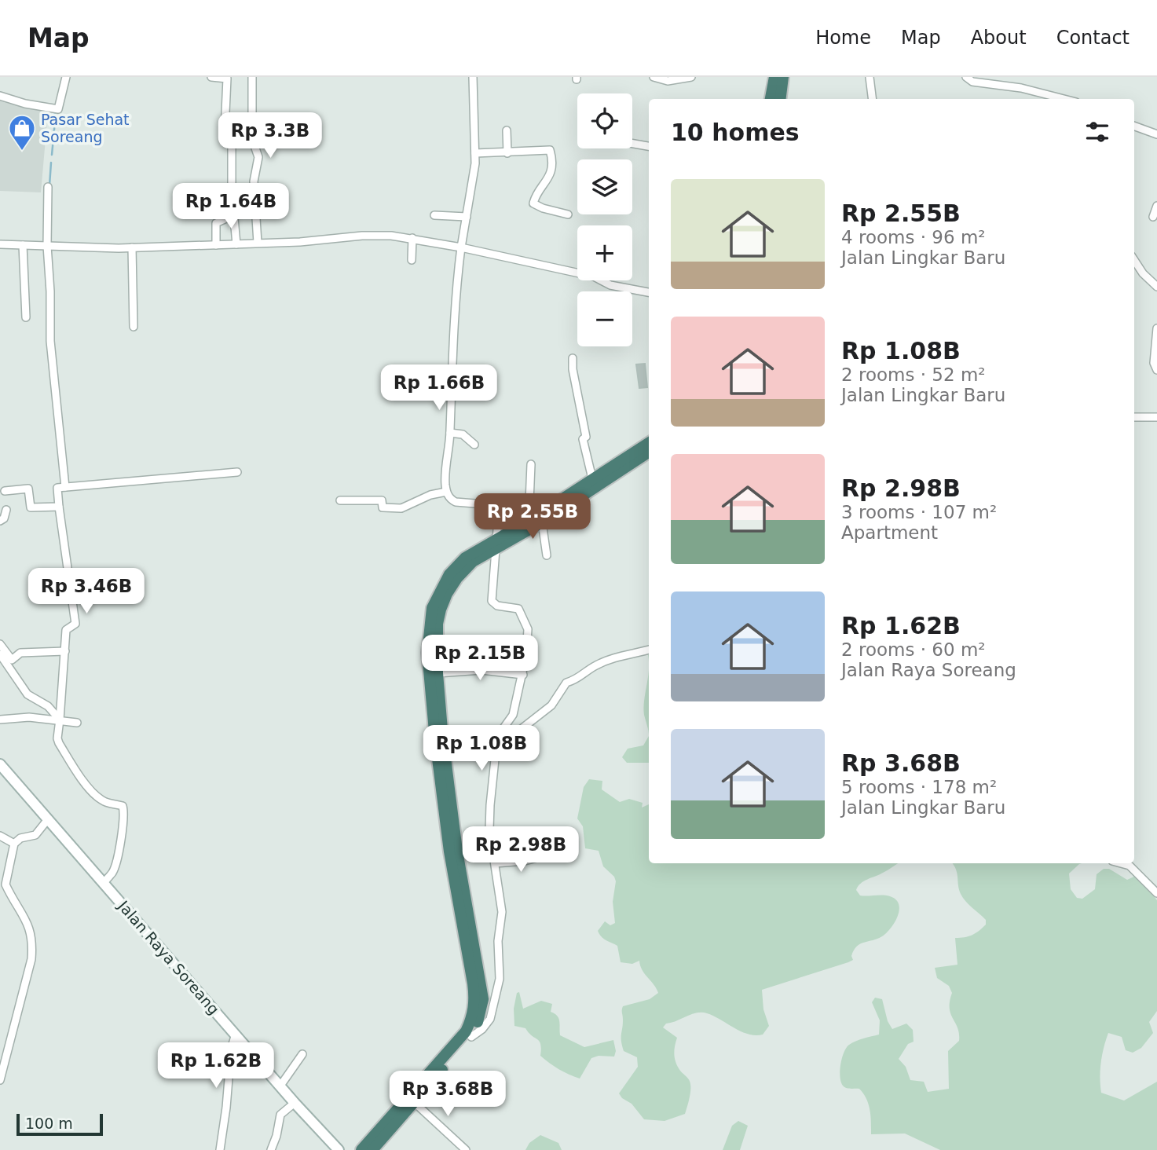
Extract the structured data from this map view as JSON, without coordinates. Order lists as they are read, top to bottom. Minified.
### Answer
{"streets":{"main road":["Jalan Raya Soreang"]},"places":{"shop":["Pasar Sehat Soreang"]},"scale_bar":"100 m","page":{"header":"Map","nav":["Home","Map","About","Contact"],"map_buttons":["+","−"],"heading":"10 homes","price":["Rp 3.3B","Rp 1.64B","Rp 1.66B","Rp 2.55B","Rp 3.46B","Rp 2.15B","Rp 1.08B","Rp 2.98B","Rp 1.62B","Rp 3.68B"],"list":[{"name":"Rp 2.55B","note":"4 rooms · 96 m² · Jalan Lingkar Baru"},{"name":"Rp 1.08B","note":"2 rooms · 52 m² · Jalan Lingkar Baru"},{"name":"Rp 2.98B","note":"3 rooms · 107 m² · Apartment"},{"name":"Rp 1.62B","note":"2 rooms · 60 m² · Jalan Raya Soreang"},{"name":"Rp 3.68B","note":"5 rooms · 178 m² · Jalan Lingkar Baru"}],"scale":"100 m"}}
